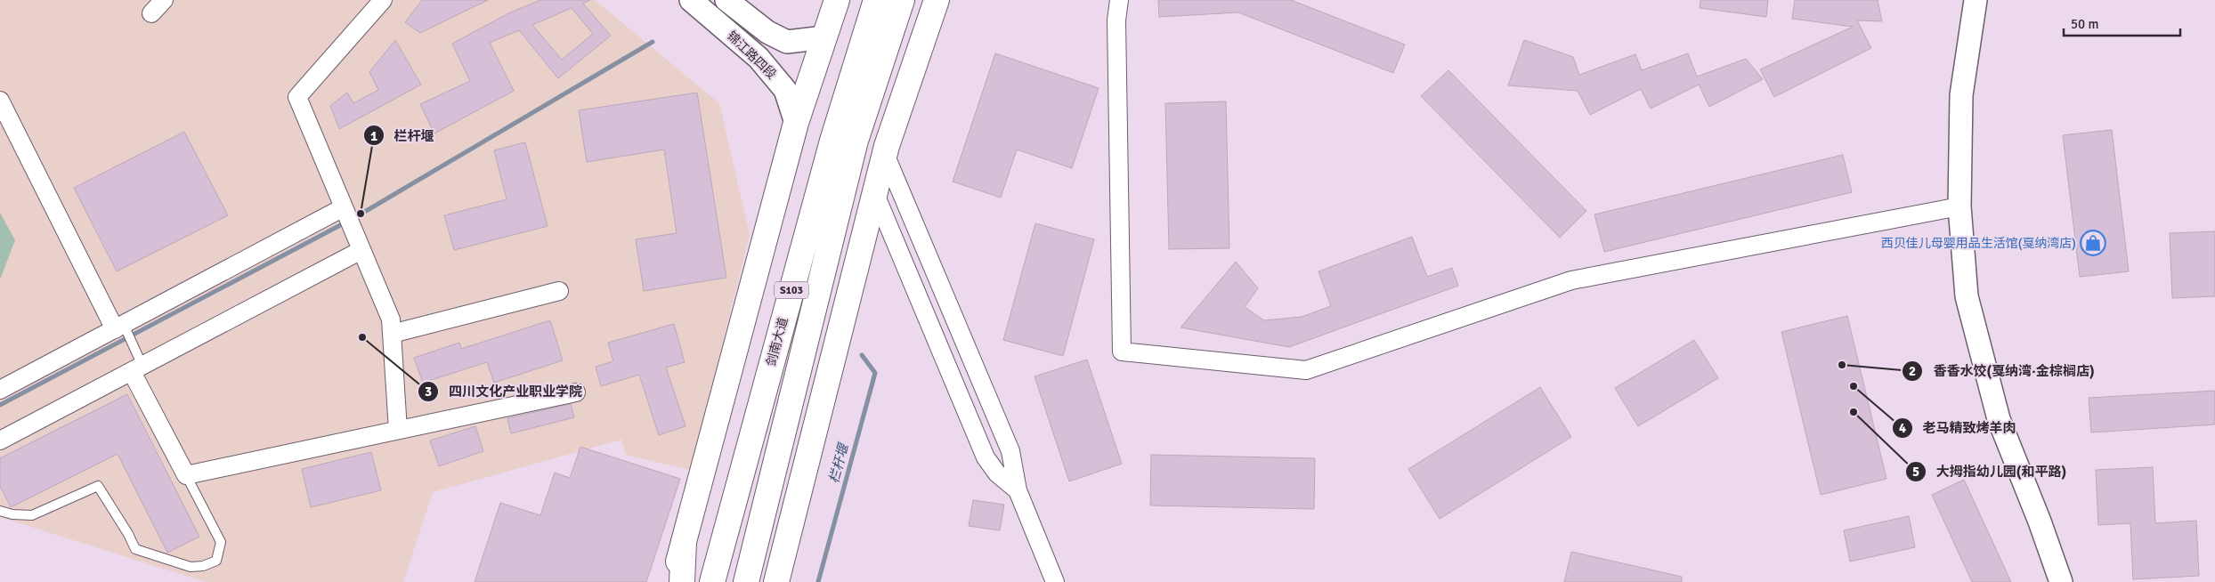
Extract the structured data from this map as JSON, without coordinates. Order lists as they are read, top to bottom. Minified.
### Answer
{"streets":{"main road":["S103","剑南大道"],"street":["锦江路四段"]},"water":["栏杆堰"],"places":{"other":["栏杆堰","四川文化产业职业学院","香香水饺(戛纳湾·金棕榈店)","老马精致烤羊肉","大拇指幼儿园(和平路)"],"shop":["西贝佳儿母婴用品生活馆(戛纳湾店)"]},"scale_bar":"50 m"}
